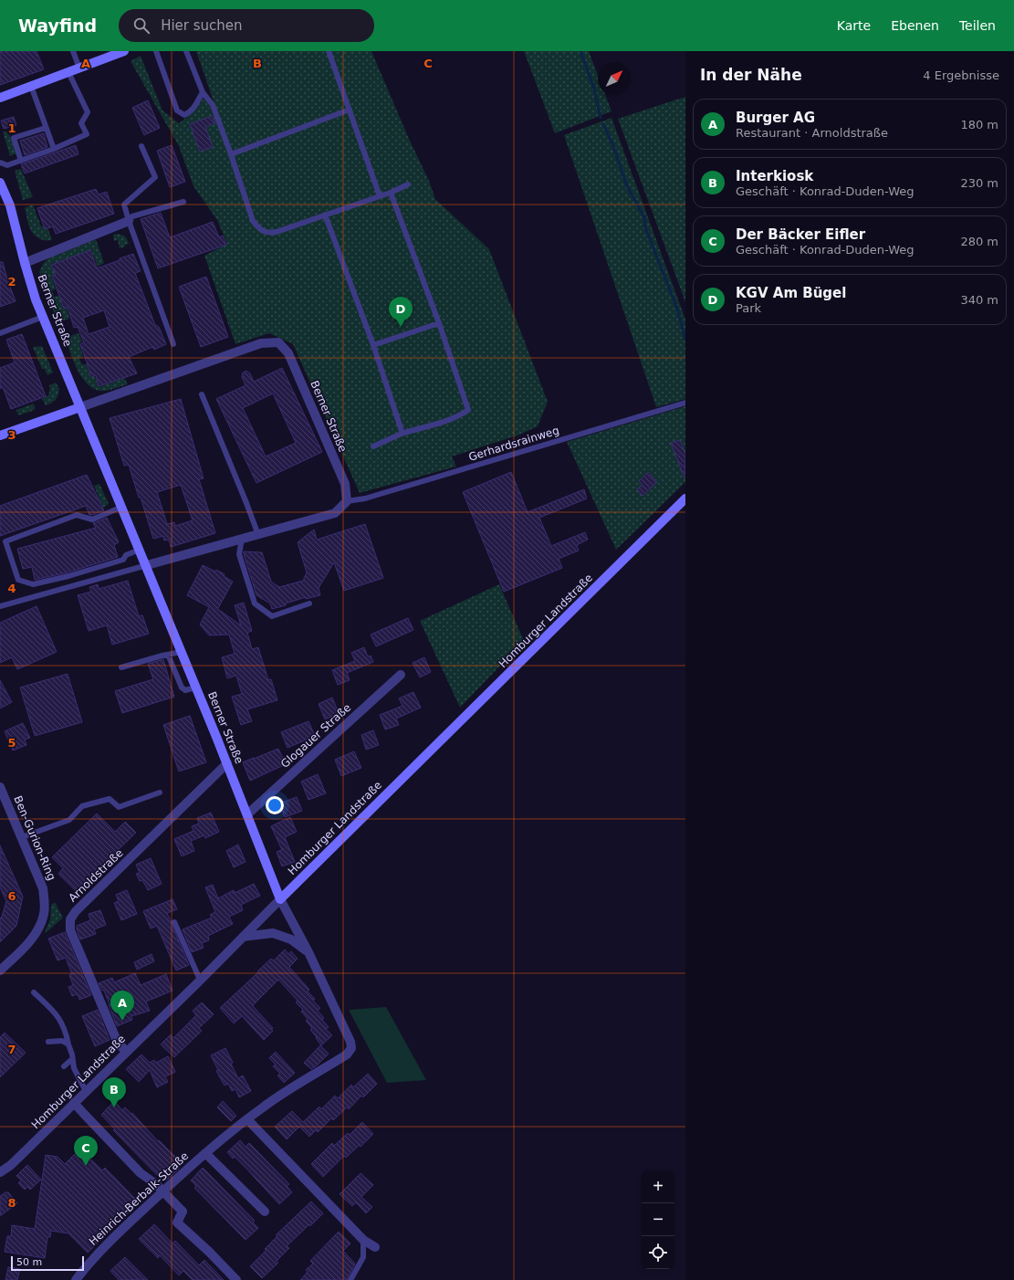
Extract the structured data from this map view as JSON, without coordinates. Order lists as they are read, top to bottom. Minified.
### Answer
{"streets":{"street":["Berner Straße","Homburger Landstraße","Glogauer Straße","Ben-Gurion-Ring","Arnoldstraße","Heinrich-Berbalk-Straße"],"lane":["Gerhardsrainweg"]},"crossings":[["Berner Straße","Gerhardsrainweg"],["Berner Straße","Homburger Landstraße"],["Berner Straße","Glogauer Straße"],["Berner Straße","Arnoldstraße"],["Berner Straße","Heinrich-Berbalk-Straße"],["Homburger Landstraße","Arnoldstraße"],["Homburger Landstraße","Heinrich-Berbalk-Straße"]],"scale_bar":"50 m","north":"top right","page":{"header":"Wayfind","search":"Hier suchen","nav":["Karte","Ebenen","Teilen"],"heading":["In der Nähe","4 Ergebnisse"],"list":[{"mark":"A","name":"Burger AG","note":"Restaurant · Arnoldstraße","value":"180 m"},{"mark":"B","name":"Interkiosk","note":"Geschäft · Konrad-Duden-Weg","value":"230 m"},{"mark":"C","name":"Der Bäcker Eifler","note":"Geschäft · Konrad-Duden-Weg","value":"280 m"},{"mark":"D","name":"KGV Am Bügel","note":"Park","value":"340 m"}],"pins":["D","A","B","C"],"map_buttons":["+","−"],"scale":"50 m"},"grid":{"columns":["A","B","C"],"rows":["1","2","3","4","5","6","7","8"]}}
